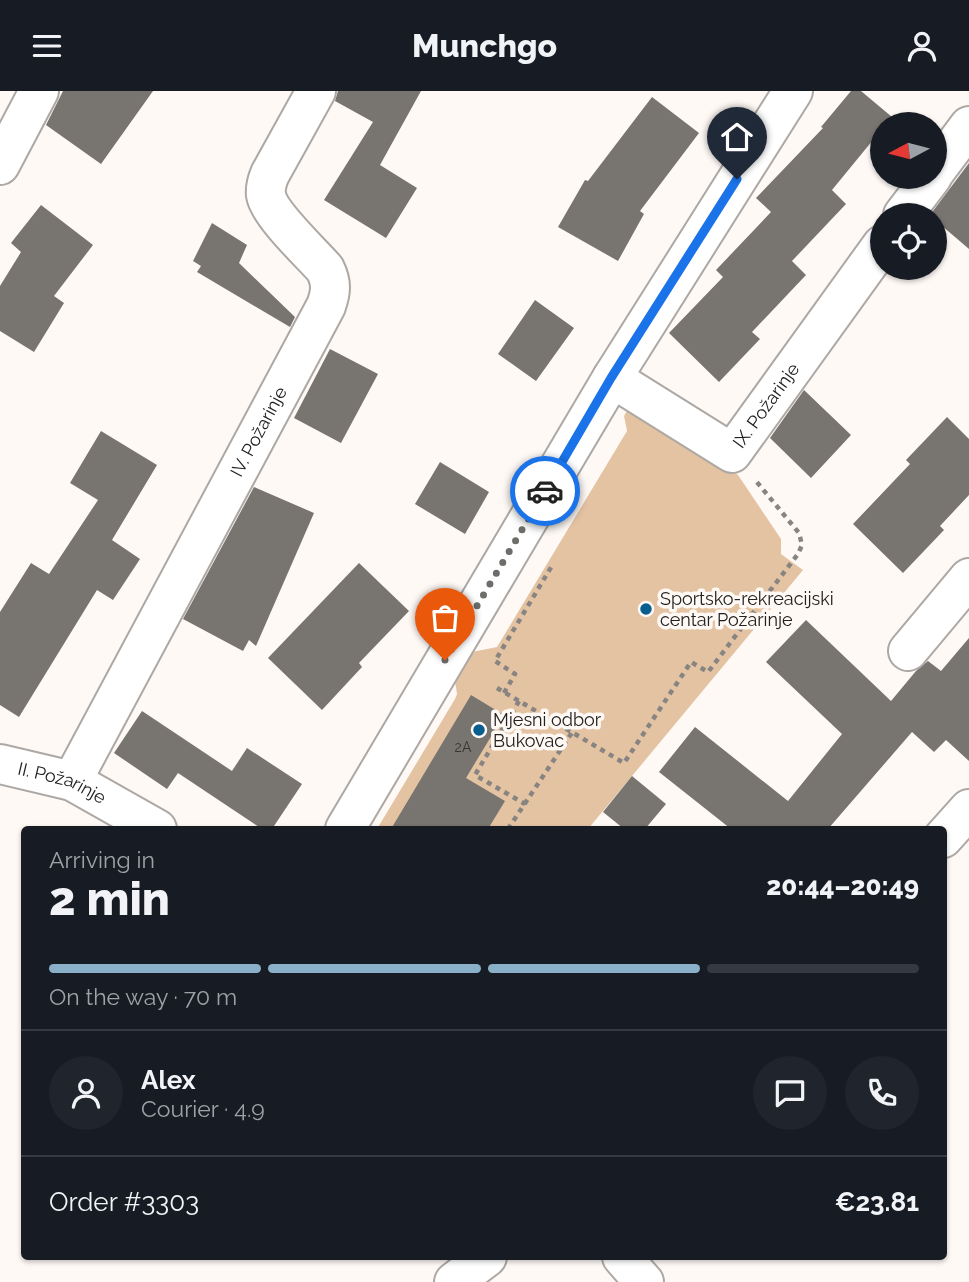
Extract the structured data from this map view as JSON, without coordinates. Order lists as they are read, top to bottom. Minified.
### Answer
{"streets":{"street":["IX. Požarinje","IV. Požarinje","II. Požarinje"]},"crossings":[["IV. Požarinje","II. Požarinje"]],"places":["Sportsko-rekreacijski centar Požarinje","Mjesni odbor Bukovac"],"house_numbers":["2A"],"north":"left","page":{"header":"Munchgo","heading":["2 min","Arriving in","20:44–20:49"],"panel":["Alex","Courier · 4.9","Order #3303","€23.81"],"bar":"On the way · 70 m"}}
